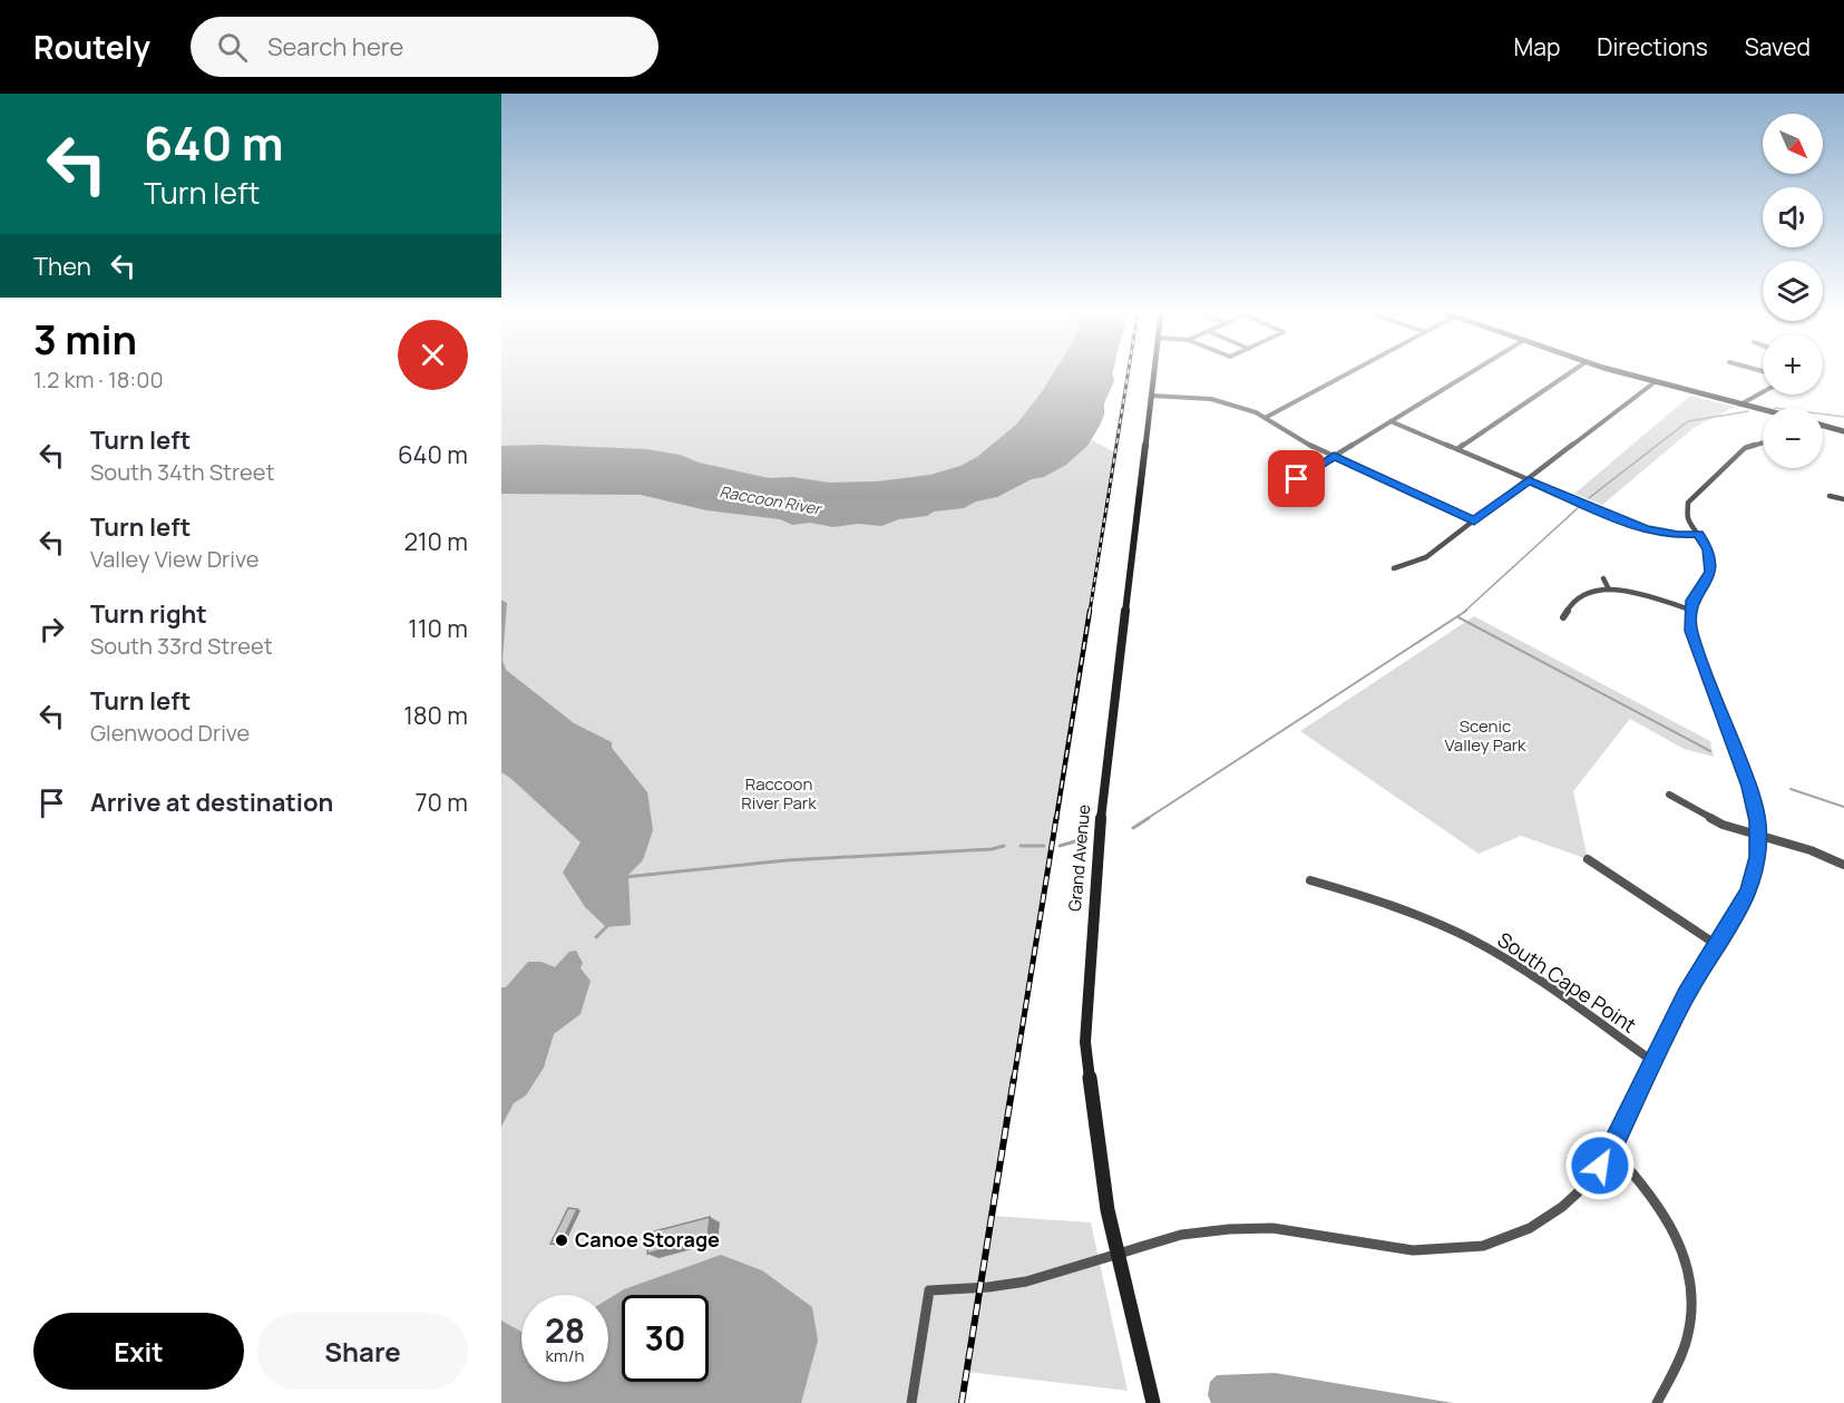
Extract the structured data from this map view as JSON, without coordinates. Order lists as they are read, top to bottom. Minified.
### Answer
{"streets":{"main road":["Grand Avenue"],"street":["South Cape Point"]},"water":["Raccoon River"],"parks":["Scenic Valley Park","Raccoon River Park"],"places":["Canoe Storage"],"north":"bottom right","page":{"header":"Routely","search":"Search here","nav":["Map","Directions","Saved"],"turn":["640 m","Turn left"],"map_buttons":["+","−"],"then":"Then","heading":["3 min","1.2 km · 18:00"],"list":[{"name":"Turn left","note":"South 34th Street","value":"640 m"},{"name":"Turn left","note":"Valley View Drive","value":"210 m"},{"name":"Turn right","note":"South 33rd Street","value":"110 m"},{"name":"Turn left","note":"Glenwood Drive","value":"180 m"},{"name":"Arrive at destination","value":"70 m"}],"speed":"28 km/h","limit":"30","buttons":["Exit","Share"]}}
